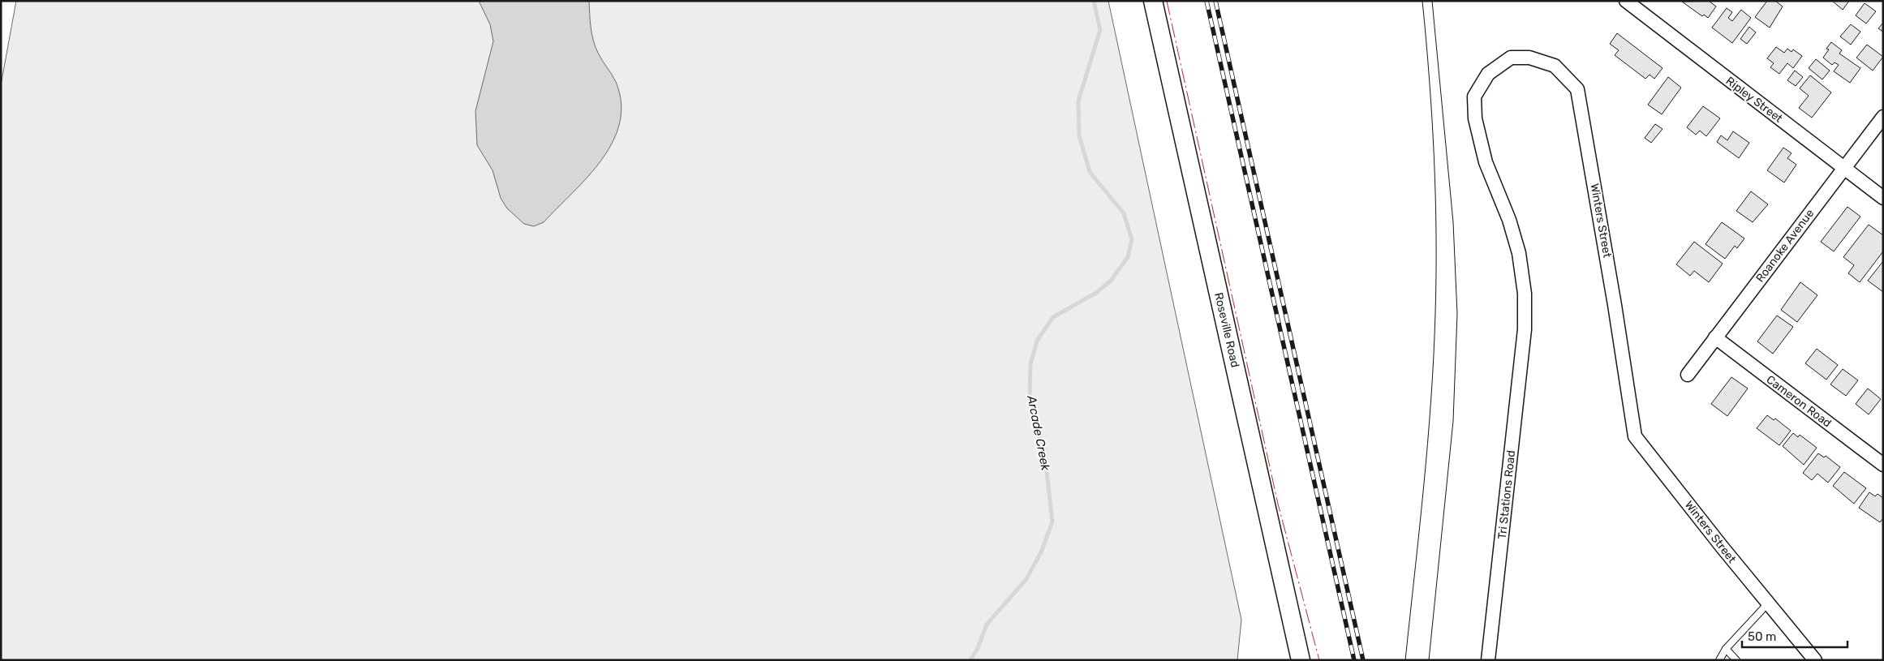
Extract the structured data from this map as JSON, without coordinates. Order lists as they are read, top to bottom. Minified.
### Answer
{"streets":{"main road":["Roseville Road"],"street":["Ripley Street","Winters Street","Roanoke Avenue","Cameron Road","Tri Stations Road"]},"crossings":[["Ripley Street","Roanoke Avenue"],["Winters Street","Tri Stations Road"],["Roanoke Avenue","Cameron Road"]],"water":["Arcade Creek"],"scale_bar":"50 m"}
